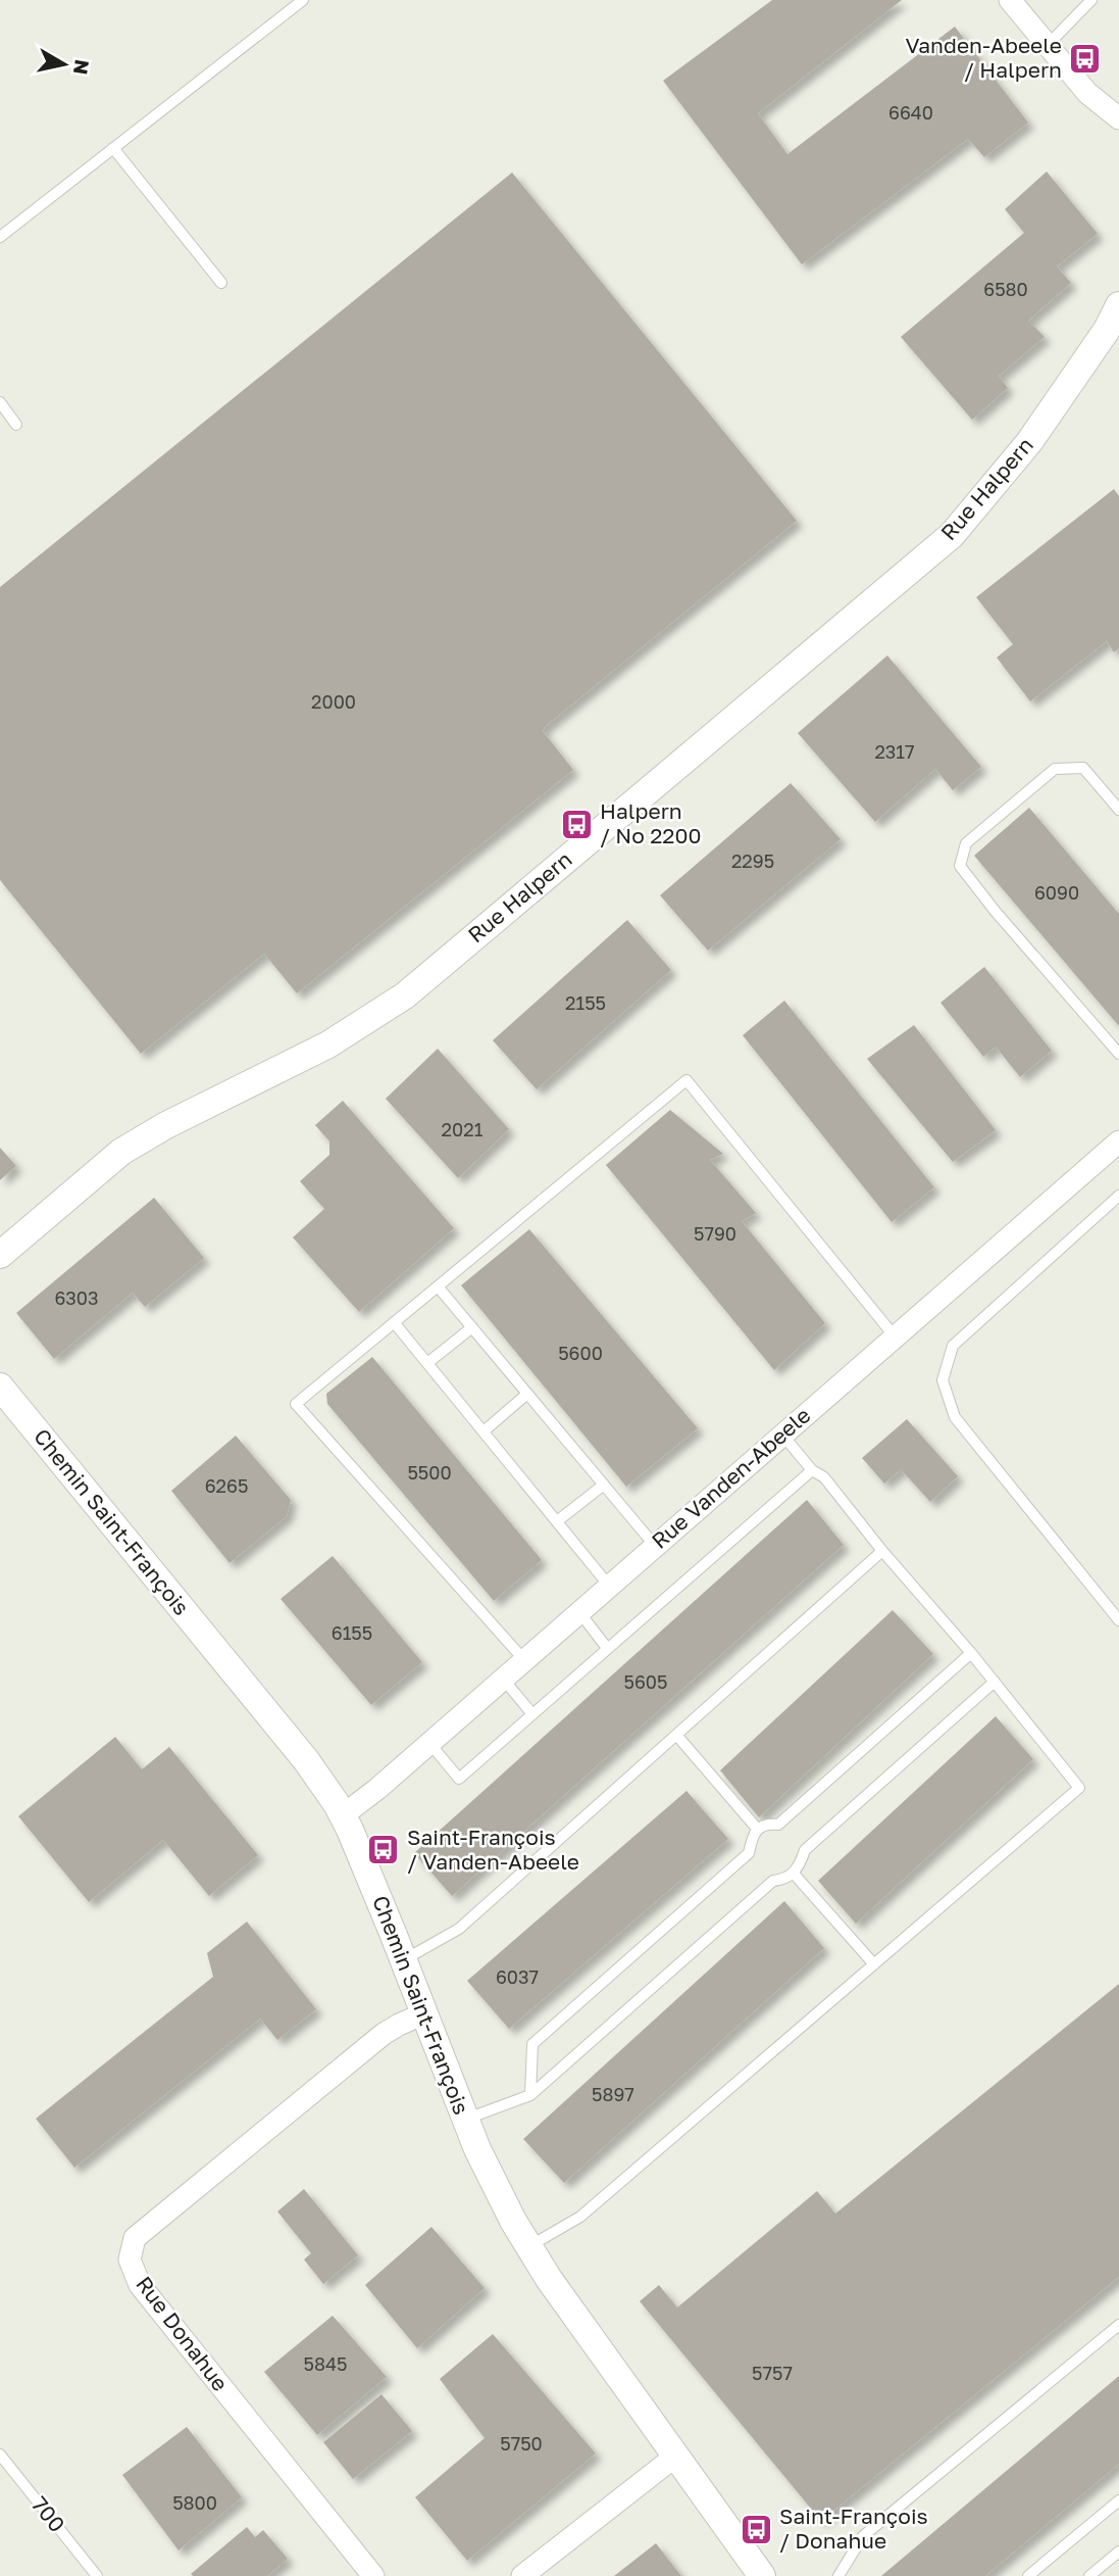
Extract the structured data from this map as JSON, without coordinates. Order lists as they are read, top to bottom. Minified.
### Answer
{"streets":{"street":["Rue Halpern","Rue Vanden-Abeele","Chemin Saint-François","Rue Donahue"],"lane":["700"]},"crossings":[["Rue Vanden-Abeele","Chemin Saint-François"],["Chemin Saint-François","Rue Donahue"]],"places":{"bus stop":["Vanden-Abeele / Halpern","Halpern / No 2200","Saint-François / Vanden-Abeele","Saint-François / Donahue"]},"house_numbers":["6640","6580","2000","2317","2295","6090","2155","2021","5790","6303","5600","5500","6265","6155","5605","6037","5897","5845","5757","5750","5800"],"north":"right"}
